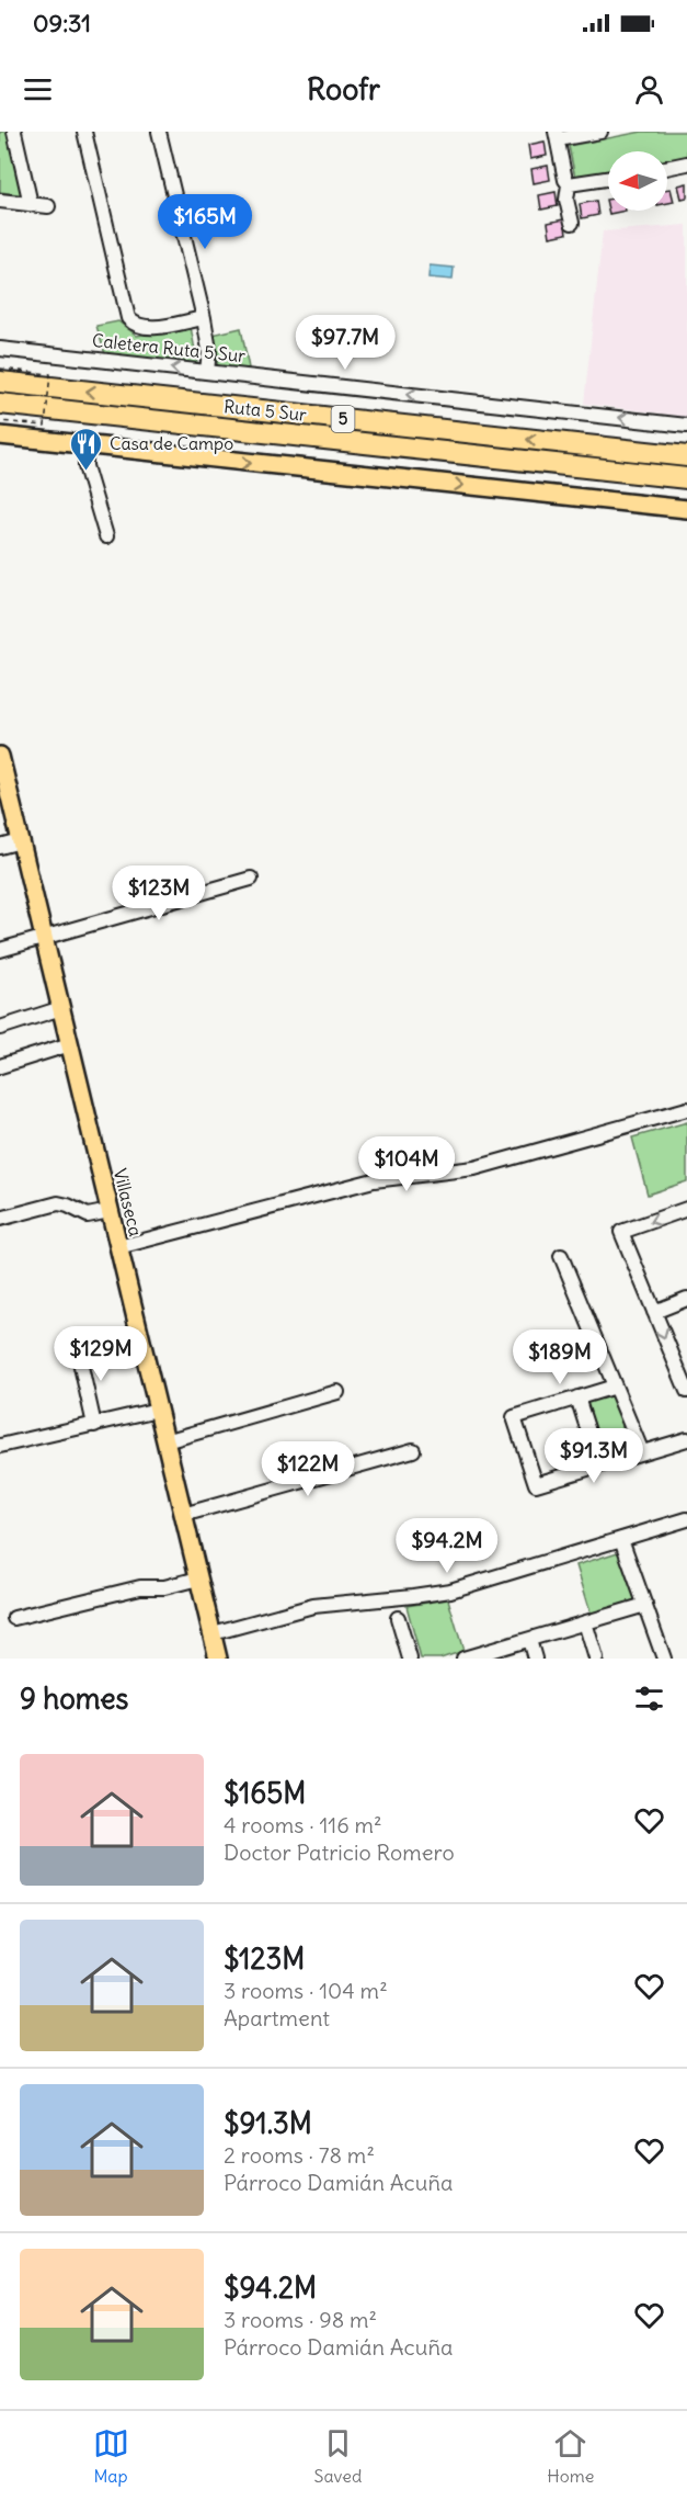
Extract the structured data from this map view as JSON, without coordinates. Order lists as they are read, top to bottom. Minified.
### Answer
{"streets":{"highway":["Ruta 5 Sur","5"],"main road":["Villaseca"],"street":["Caletera Ruta 5 Sur"]},"one_way":["Caletera Ruta 5 Sur"],"places":{"restaurant":["Casa de Campo"]},"north":"left","page":{"status":"09:31","header":"Roofr","price":["$165M","$97.7M","$123M","$104M","$129M","$189M","$91.3M","$122M","$94.2M"],"heading":"9 homes","list":[{"name":"$165M","note":"4 rooms · 116 m² · Doctor Patricio Romero"},{"name":"$123M","note":"3 rooms · 104 m² · Apartment"},{"name":"$91.3M","note":"2 rooms · 78 m² · Párroco Damián Acuña"},{"name":"$94.2M","note":"3 rooms · 98 m² · Párroco Damián Acuña"}],"tabs":["Map","Saved","Home"]}}
